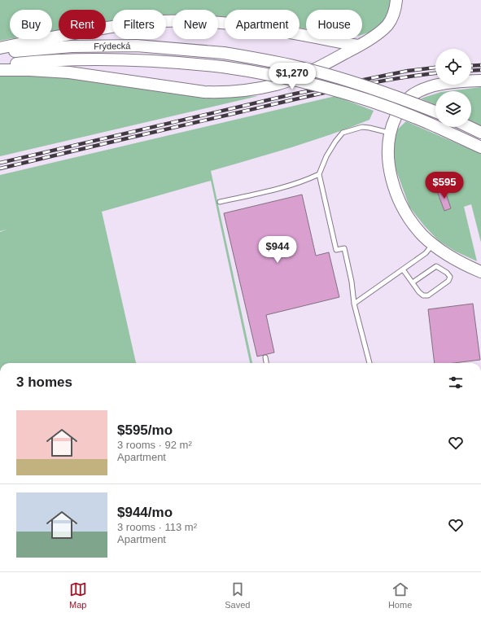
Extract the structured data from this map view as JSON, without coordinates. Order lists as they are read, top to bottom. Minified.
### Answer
{"streets":{"main road":["Frýdecká"]},"page":{"chip":["Buy","Rent","Filters","New","Apartment","House"],"price":["$1,270","$595","$944"],"heading":"3 homes","list":[{"name":"$595/mo","note":"3 rooms · 92 m² · Apartment"},{"name":"$944/mo","note":"3 rooms · 113 m² · Apartment"}],"tabs":["Map","Saved","Home"]}}
